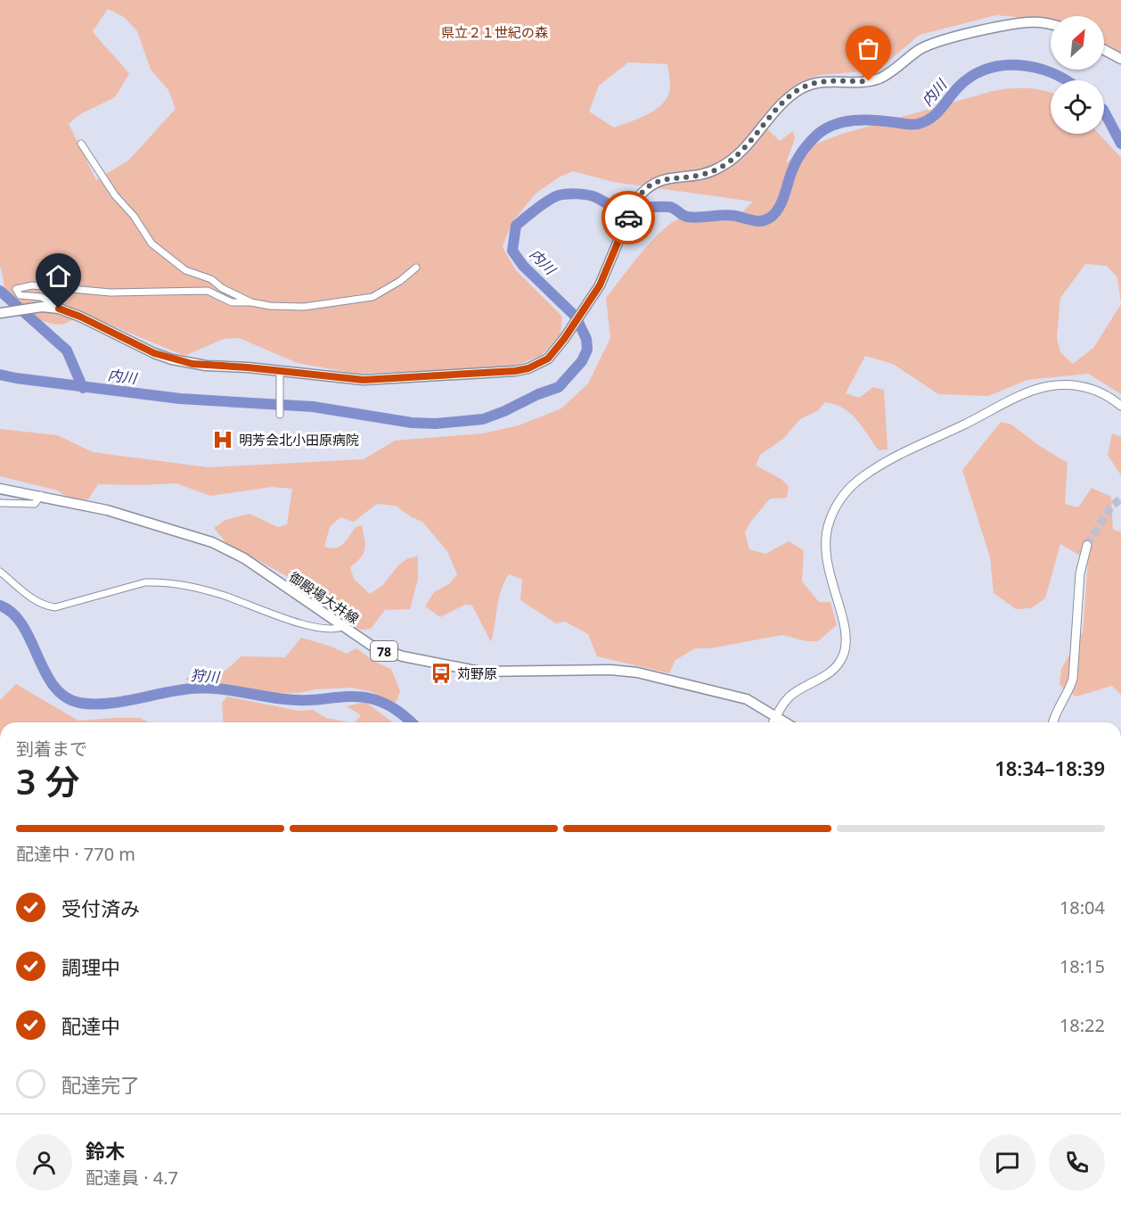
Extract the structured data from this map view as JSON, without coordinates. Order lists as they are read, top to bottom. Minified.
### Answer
{"streets":{"main road":["御殿場大井線","78"]},"water":["内川","狩川"],"parks":["県立２１世紀の森"],"places":{"hospital":["明芳会北小田原病院"],"bus stop":["苅野原"]},"north":"top right","page":{"heading":["3 分","到着まで","18:34–18:39"],"panel":["鈴木","配達員 · 4.7"],"bar":"配達中 · 770 m","list":[["受付済み","18:04"],["調理中","18:15"],["配達中","18:22"],"配達完了"]}}
